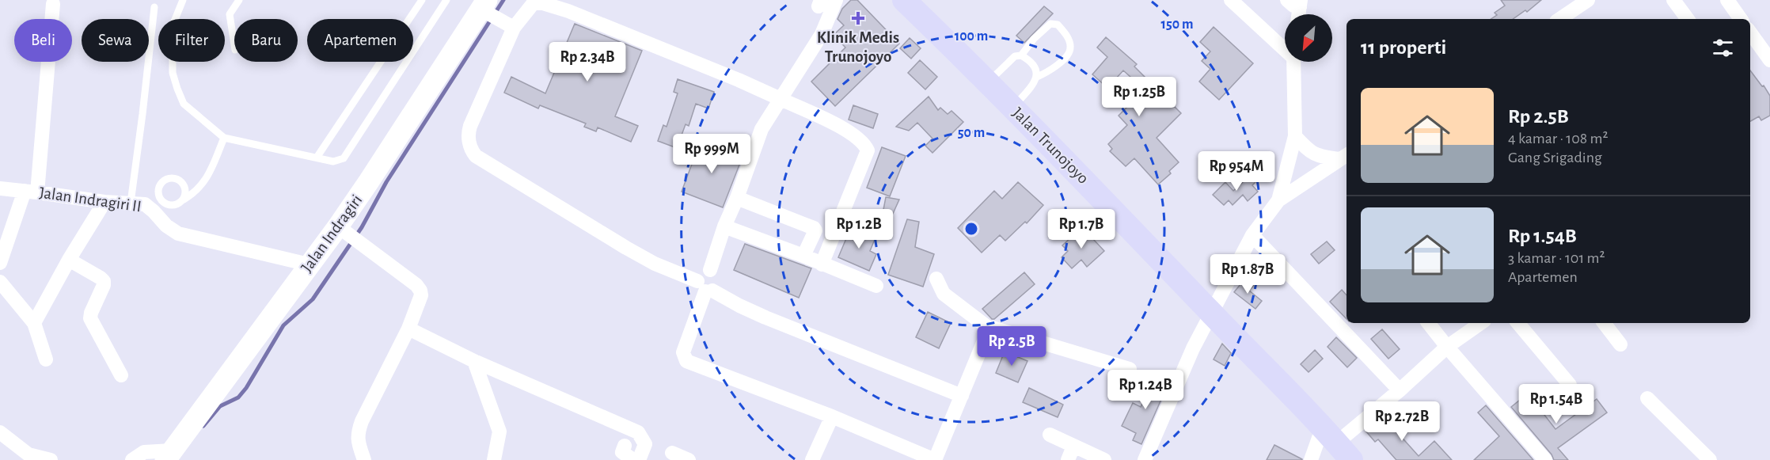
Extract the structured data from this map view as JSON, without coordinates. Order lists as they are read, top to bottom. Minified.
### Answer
{"streets":{"main road":["Jalan Trunojoyo"],"street":["Jalan Indragiri II","Jalan Indragiri"]},"crossings":[["Jalan Indragiri II","Jalan Indragiri"]],"places":{"health":["Klinik Medis Trunojoyo"]},"north":"bottom left","page":{"chip":["Beli","Sewa","Filter","Baru","Apartemen"],"heading":"11 properti","price":["Rp 2.34B","Rp 1.25B","Rp 999M","Rp 954M","Rp 1.2B","Rp 1.7B","Rp 1.87B","Rp 2.5B","Rp 1.24B","Rp 1.54B","Rp 2.72B"],"list":[{"name":"Rp 2.5B","note":"4 kamar · 108 m² · Gang Srigading"},{"name":"Rp 1.54B","note":"3 kamar · 101 m² · Apartemen"}]},"rings":["150 m","100 m","50 m"]}
